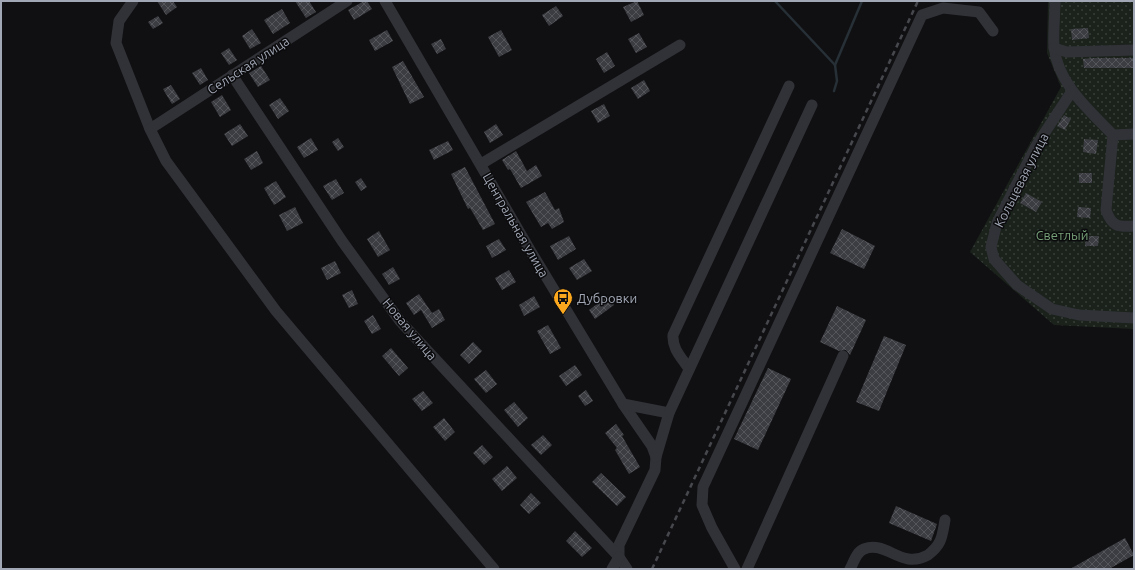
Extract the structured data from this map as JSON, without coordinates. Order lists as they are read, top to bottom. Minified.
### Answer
{"streets":{"street":["Сельская улица","Кольцевая улица","Центральная улица","Новая улица"]},"crossings":[["Сельская улица","Новая улица"]],"parks":["Светлый"],"places":{"bus stop":["Дубровки"]}}
